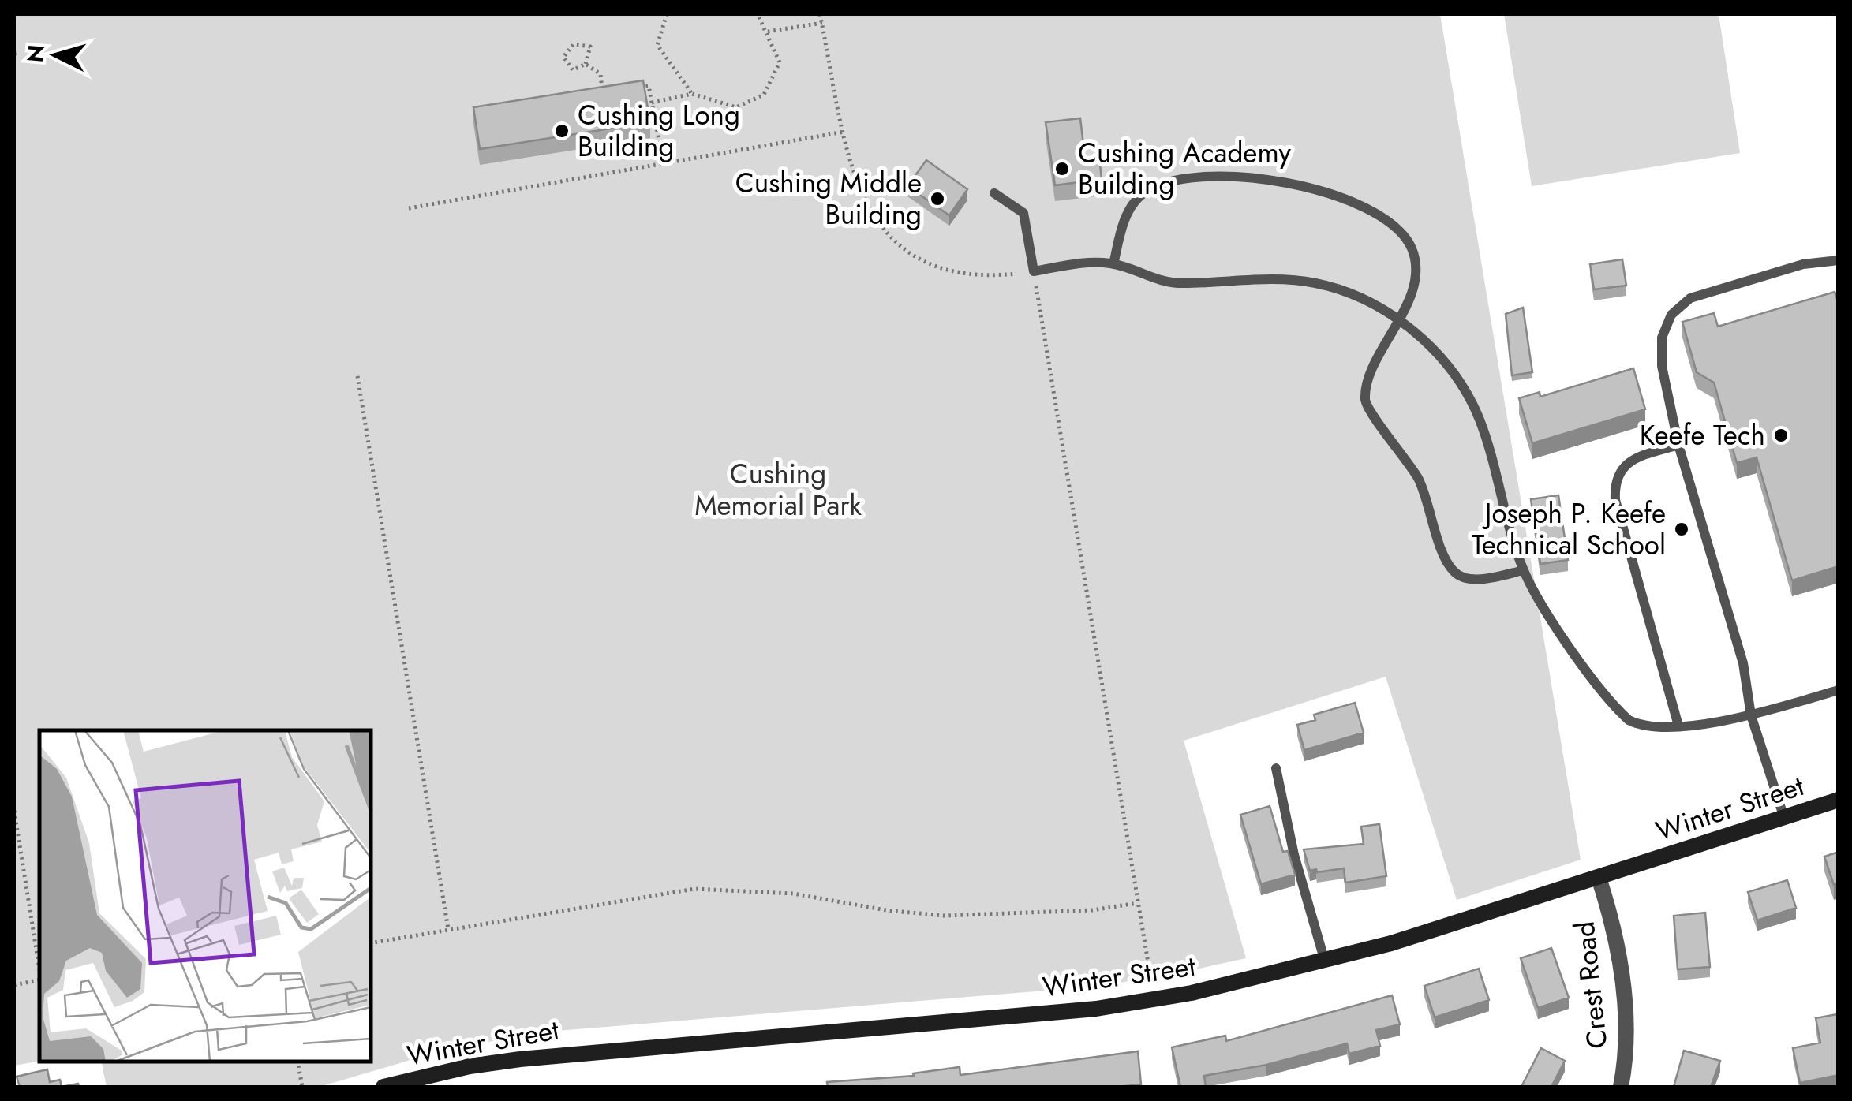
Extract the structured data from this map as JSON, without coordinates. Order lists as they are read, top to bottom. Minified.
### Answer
{"streets":{"main road":["Winter Street"],"street":["Crest Road"]},"crossings":[["Winter Street","Crest Road"]],"parks":["Cushing Memorial Park"],"places":["Cushing Long Building","Cushing Academy Building","Cushing Middle Building","Keefe Tech","Joseph P. Keefe Technical School"],"north":"left"}
